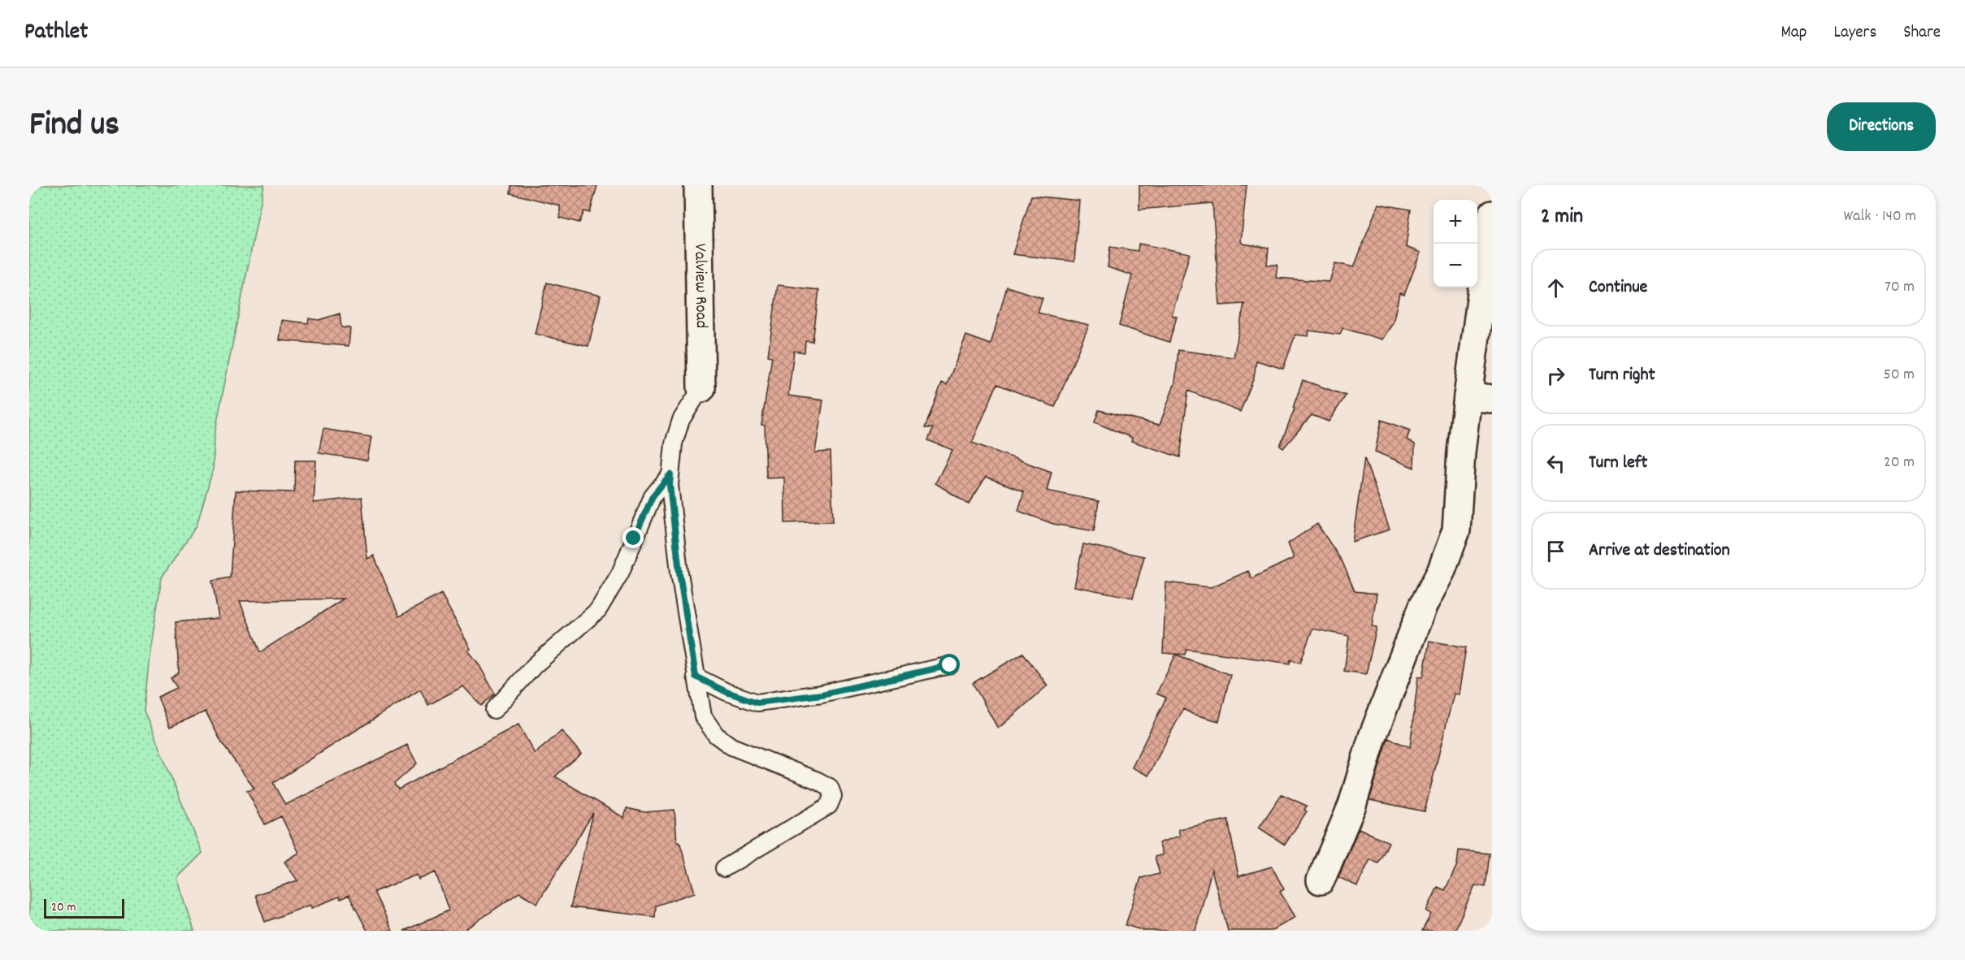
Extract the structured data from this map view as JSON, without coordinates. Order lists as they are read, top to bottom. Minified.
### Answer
{"streets":{"street":["Valview Road"]},"scale_bar":"20 m","page":{"header":"Pathlet","nav":["Map","Layers","Share"],"title":"Find us","buttons":"Directions","heading":["2 min","Walk · 140 m"],"map_buttons":["+","−"],"list":[["Continue","70 m"],["Turn right","50 m"],["Turn left","20 m"],"Arrive at destination"],"scale":"20 m"}}
